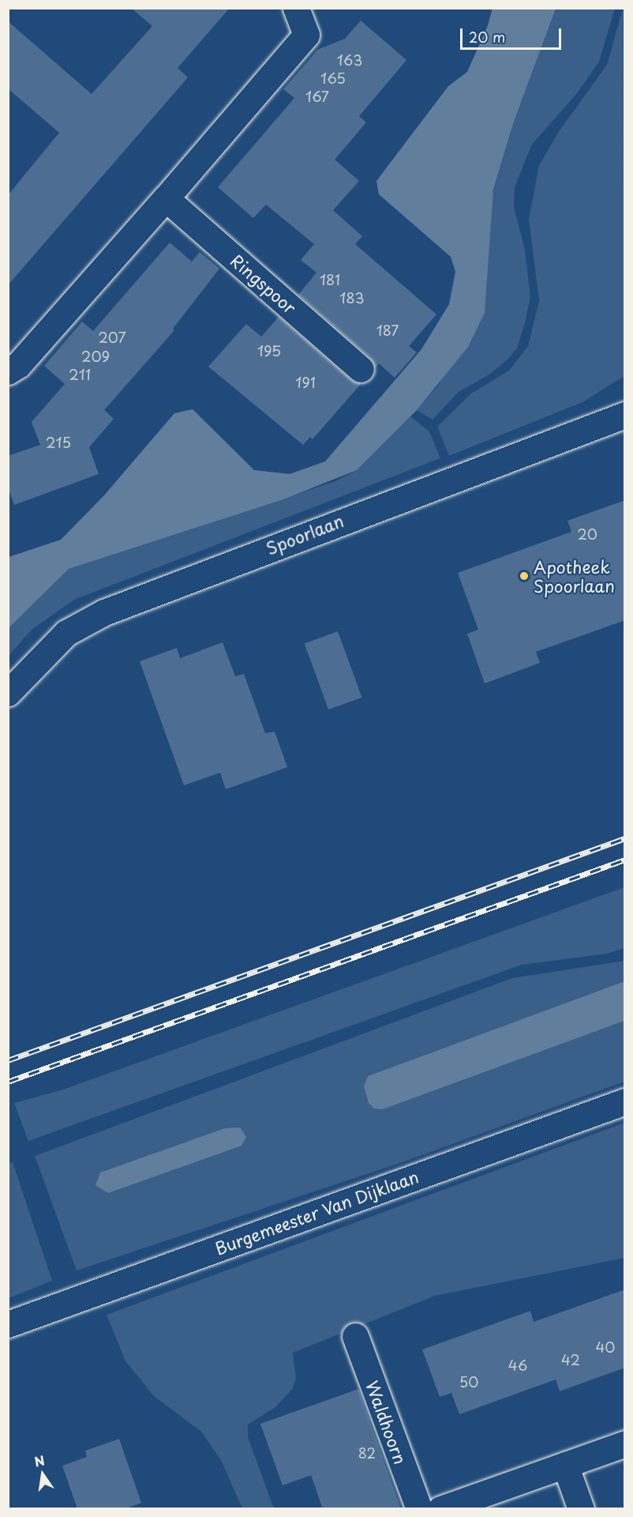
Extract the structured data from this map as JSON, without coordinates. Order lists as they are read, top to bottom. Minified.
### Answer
{"streets":{"street":["Ringspoor","Spoorlaan","Burgemeester Van Dijklaan","Waldhoorn"]},"places":["Apotheek Spoorlaan"],"house_numbers":["163","165","167","181","183","187","207","195","209","211","191","215","20","40","42","46","50","82"],"scale_bar":"20 m","north":"top"}
